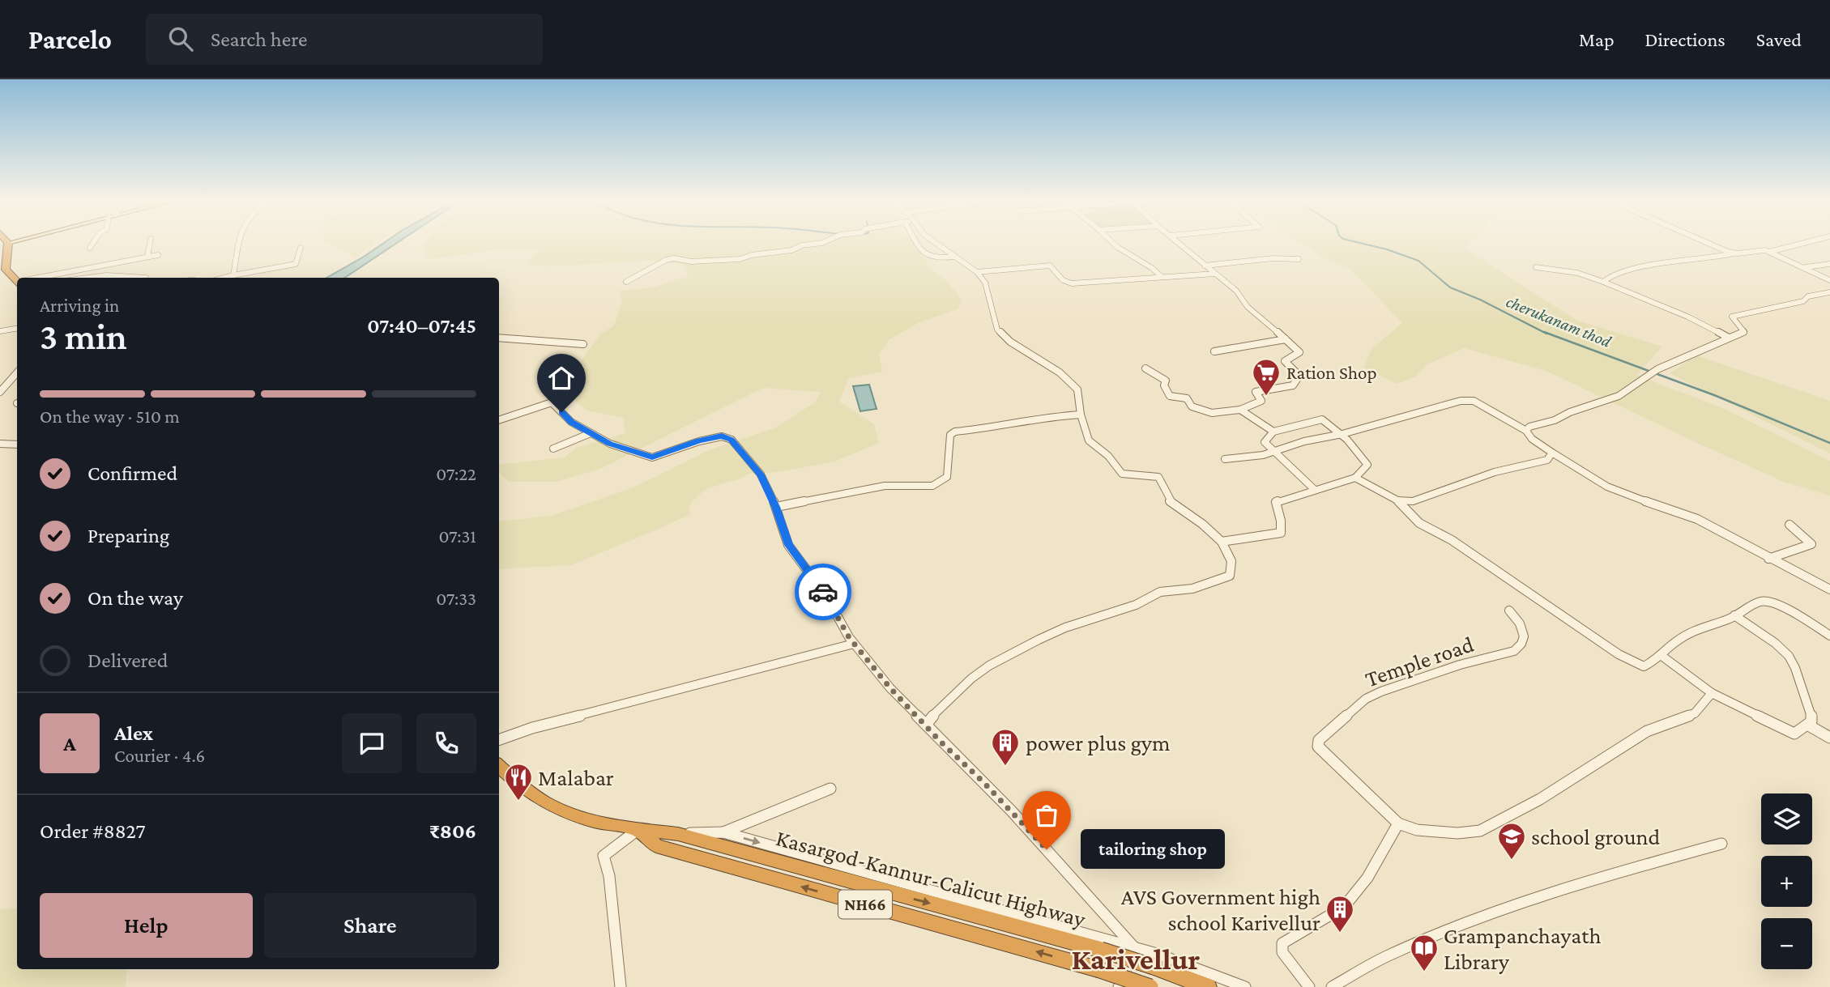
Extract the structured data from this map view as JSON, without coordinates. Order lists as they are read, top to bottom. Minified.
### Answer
{"streets":{"highway":["Kasargod-Kannur-Calicut Highway","NH66"],"street":["Temple road"]},"districts":["Karivellur"],"water":["cherukanam thod"],"places":{"supermarket":["Ration Shop"],"building":["power plus gym","AVS Government high school Karivellur"],"restaurant":["Malabar"],"other":["tailoring shop"],"school or university":["school ground"],"library":["Grampanchayath Library"]},"page":{"header":"Parcelo","search":"Search here","nav":["Map","Directions","Saved"],"heading":["3 min","Arriving in","07:40–07:45"],"panel":["Alex","Courier · 4.6","Order #8827","₹806"],"bar":"On the way · 510 m","list":[["Confirmed","07:22"],["Preparing","07:31"],["On the way","07:33"],"Delivered"],"round":"A","map_buttons":["+","−"],"bubble":"tailoring shop","buttons":["Help","Share"]}}
